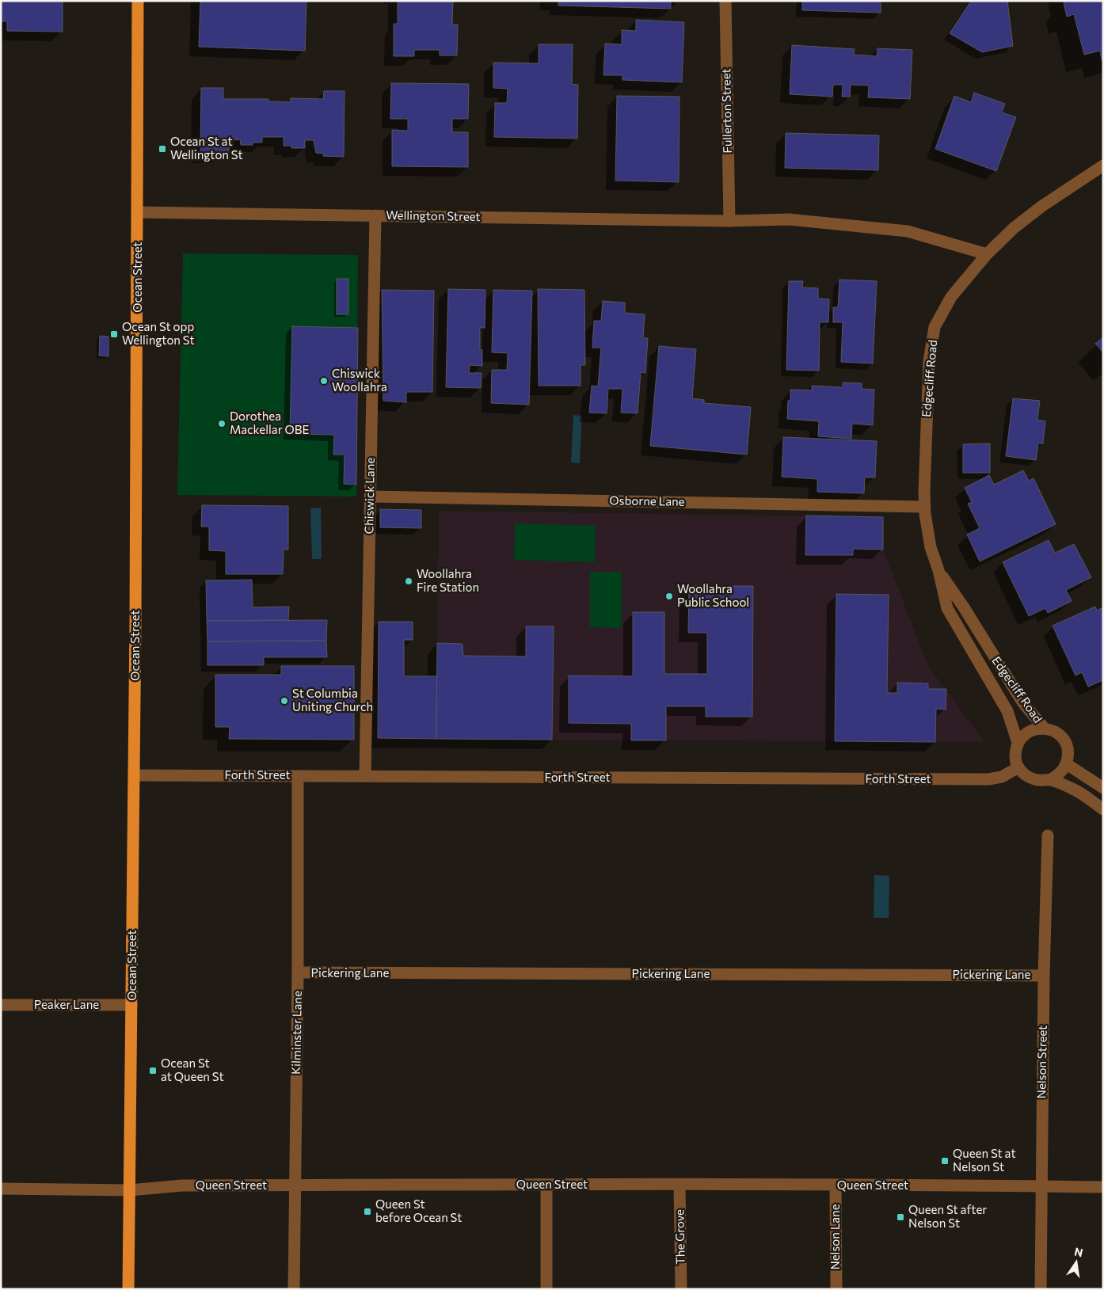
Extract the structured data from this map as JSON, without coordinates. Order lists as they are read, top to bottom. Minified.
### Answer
{"streets":{"main road":["Ocean Street"],"street":["Fullerton Street","Wellington Street","Edgecliff Road","Chiswick Lane","Osborne Lane","Forth Street","Pickering Lane","Peaker Lane","Kilminster Lane","Nelson Street","Queen Street","The Grove","Nelson Lane"]},"crossings":[["Fullerton Street","Wellington Street"],["Wellington Street","Ocean Street"],["Wellington Street","Edgecliff Road"],["Wellington Street","Chiswick Lane"],["Ocean Street","Forth Street"],["Ocean Street","Peaker Lane"],["Ocean Street","Queen Street"],["Edgecliff Road","Osborne Lane"],["Edgecliff Road","Forth Street"],["Chiswick Lane","Osborne Lane"],["Chiswick Lane","Forth Street"],["Forth Street","Kilminster Lane"],["Pickering Lane","Kilminster Lane"],["Pickering Lane","Nelson Street"],["Kilminster Lane","Queen Street"],["Nelson Street","Queen Street"],["Queen Street","The Grove"],["Queen Street","Nelson Lane"]],"places":{"transit":["Ocean St at Wellington St","Ocean St opp Wellington St","Ocean St at Queen St","Queen St at Nelson St","Queen St before Ocean St","Queen St after Nelson St"],"other":["Chiswick Woollahra","Dorothea Mackellar OBE","Woollahra Fire Station","Woollahra Public School","St Columbia Uniting Church"]},"north":"top"}
